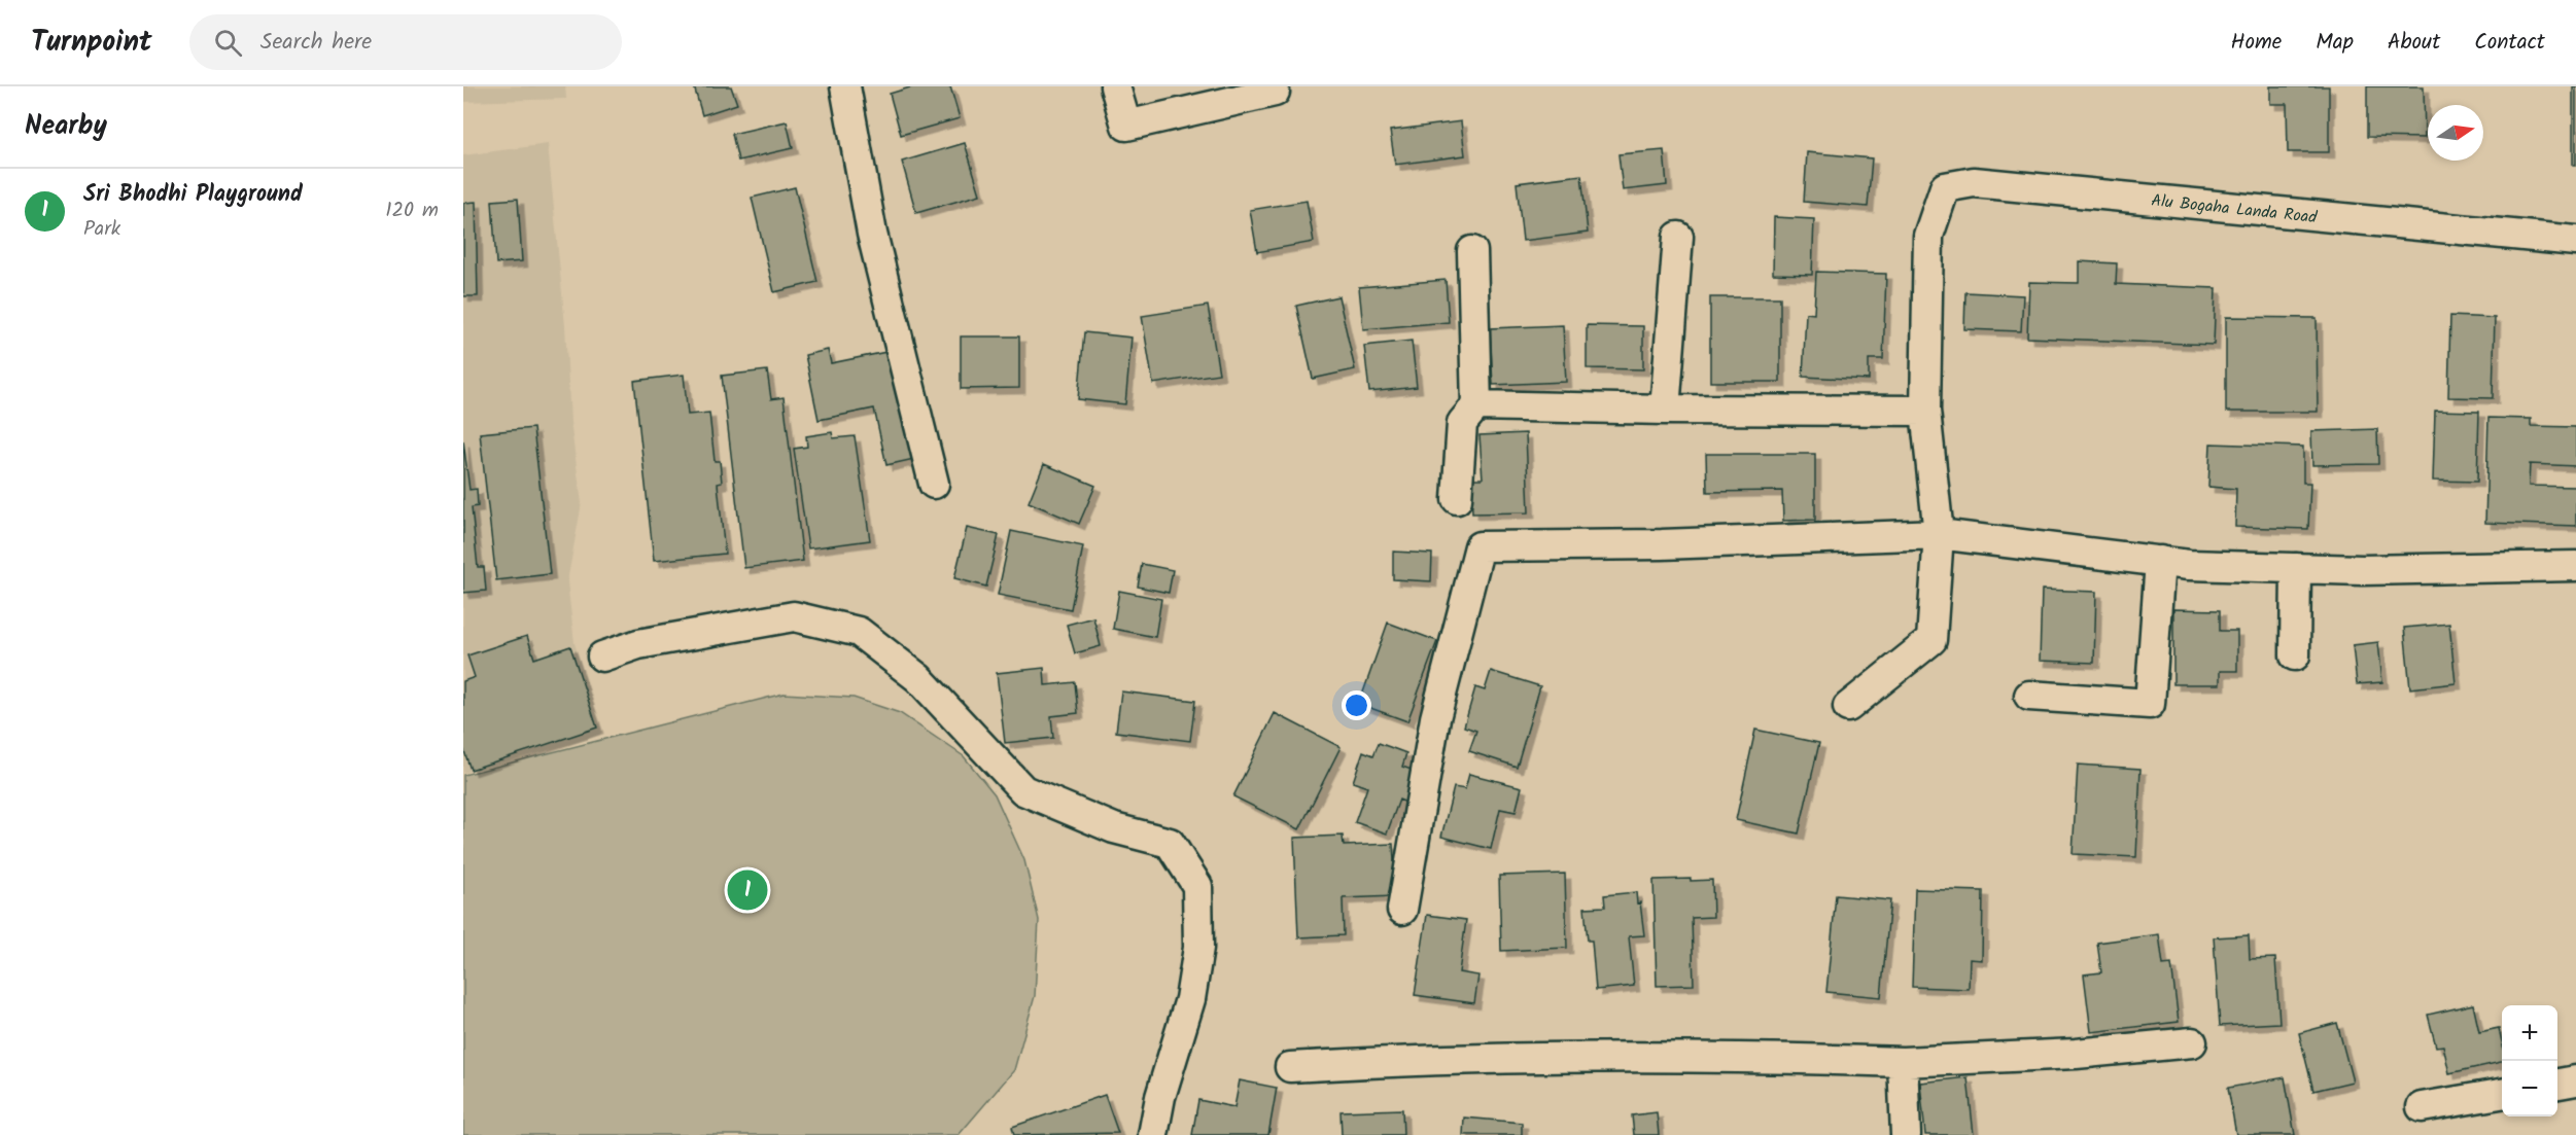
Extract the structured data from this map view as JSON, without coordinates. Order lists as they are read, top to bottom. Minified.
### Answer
{"streets":{"street":["Alu Bogaha Landa Road"]},"north":"right","page":{"header":"Turnpoint","search":"Search here","nav":["Home","Map","About","Contact"],"heading":"Nearby","list":[{"mark":"1","name":"Sri Bhodhi Playground","note":"Park","value":"120 m"}],"pins":"1","map_buttons":["+","−"]}}
